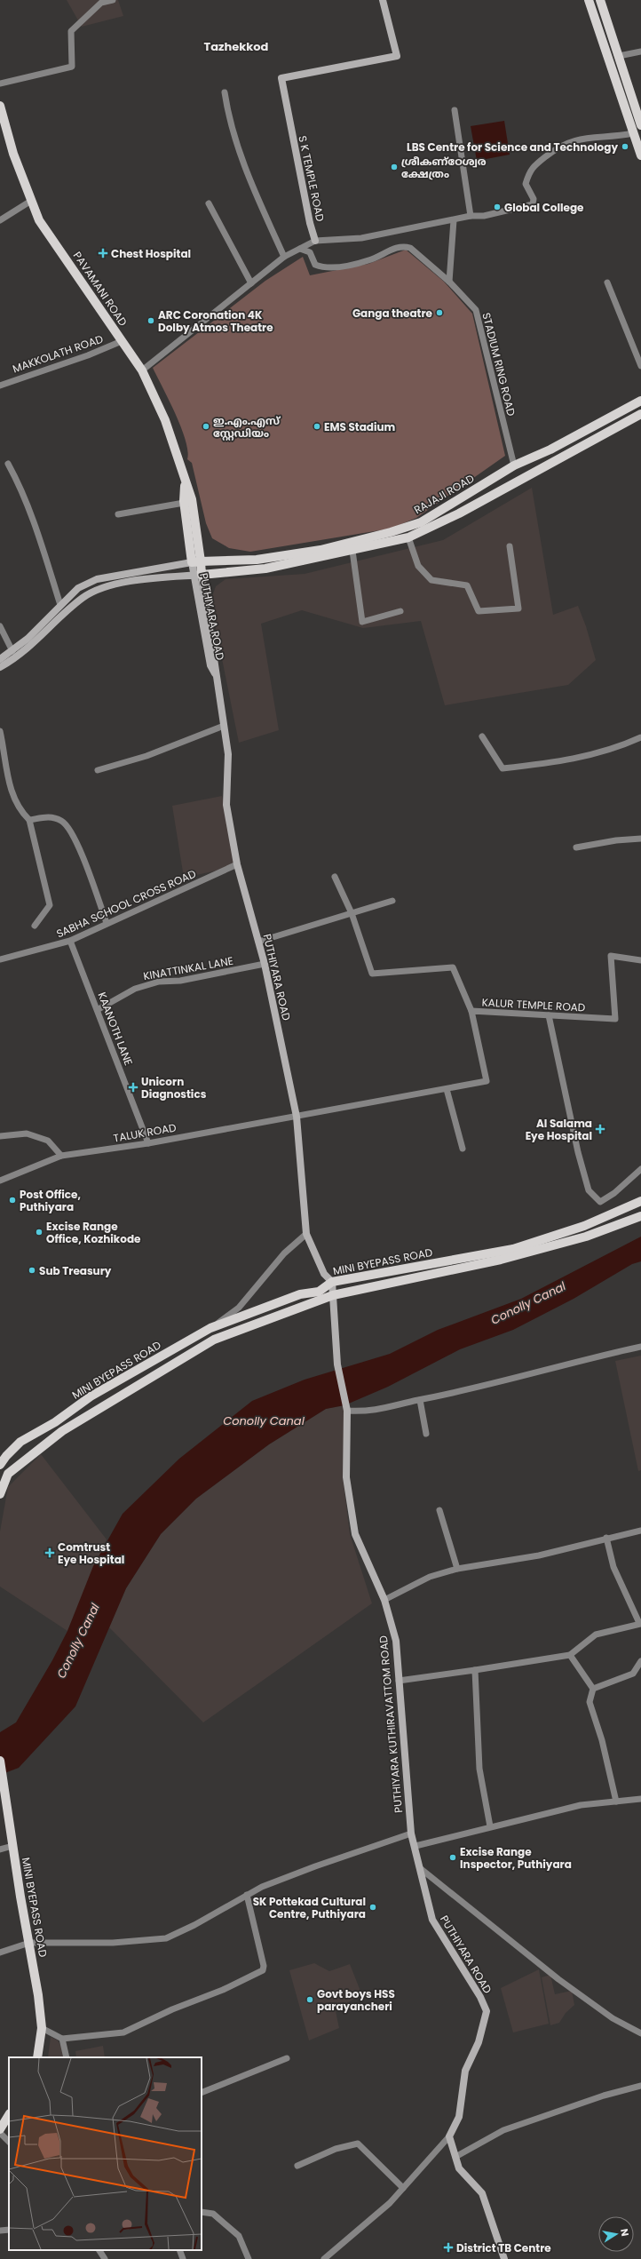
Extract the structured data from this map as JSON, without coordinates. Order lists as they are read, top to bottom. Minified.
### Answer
{"streets":{"main road":["PAVAMANI ROAD","RAJAJI ROAD","MINI BYEPASS ROAD"],"street":["S K TEMPLE ROAD","MAKKOLATH ROAD","STADIUM RING ROAD","PUTHIYARA ROAD","SABHA SCHOOL CROSS ROAD","KINATTINKAL LANE","KALUR TEMPLE ROAD","KAANOTH LANE","TALUK ROAD","PUTHIYARA KUTHIRAVATTOM ROAD"]},"crossings":[["PAVAMANI ROAD","MAKKOLATH ROAD"],["PAVAMANI ROAD","RAJAJI ROAD"],["STADIUM RING ROAD","RAJAJI ROAD"],["PUTHIYARA ROAD","SABHA SCHOOL CROSS ROAD"],["PUTHIYARA ROAD","KINATTINKAL LANE"],["PUTHIYARA ROAD","KALUR TEMPLE ROAD"],["PUTHIYARA ROAD","TALUK ROAD"],["PUTHIYARA ROAD","MINI BYEPASS ROAD"],["PUTHIYARA ROAD","PUTHIYARA KUTHIRAVATTOM ROAD"],["SABHA SCHOOL CROSS ROAD","KAANOTH LANE"],["KINATTINKAL LANE","KAANOTH LANE"],["KALUR TEMPLE ROAD","TALUK ROAD"],["KAANOTH LANE","TALUK ROAD"],["MINI BYEPASS ROAD","PUTHIYARA KUTHIRAVATTOM ROAD"]],"districts":["Tazhekkod"],"water":["Conolly Canal"],"places":{"other":["LBS Centre for Science and Technology","ശ്രീകണ്ഠേശ്വര ക്ഷേത്രം","Global College","Ganga theatre","ARC Coronation 4K Dolby Atmos Theatre","ഇ.എം.എസ് സ്റ്റേഡിയം","EMS Stadium","Post Office, Puthiyara","Excise Range Office, Kozhikode","Sub Treasury","Excise Range Inspector, Puthiyara","SK Pottekad Cultural Centre, Puthiyara","Govt boys HSS parayancheri"],"health":["Chest Hospital","Unicorn Diagnostics","Al Salama Eye Hospital","Comtrust Eye Hospital","District TB Centre"]},"north":"right"}
